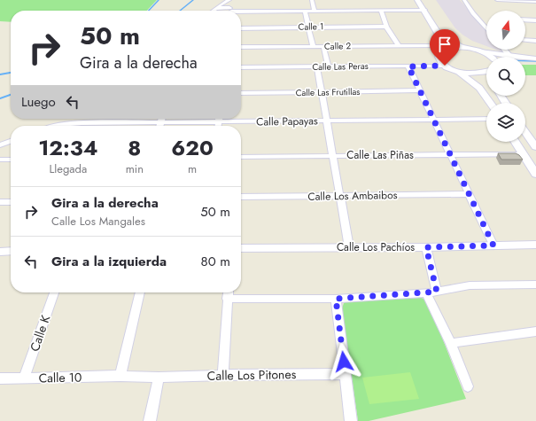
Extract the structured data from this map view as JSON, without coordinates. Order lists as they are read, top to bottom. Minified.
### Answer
{"streets":{"street":["Calle 1","Calle 2","Calle Las Peras","Calle Las Frutillas","Calle Papayas","Calle Las Piñas","Calle Los Ambaibos","Calle Los Pachíos","Calle K","Calle Los Pitones","Calle 10"]},"crossings":[["Calle K","Calle 10"],["Calle Los Pitones","Calle 10"]],"north":"top","page":{"turn":["50 m","Gira a la derecha"],"then":"Luego","eta":["12:34","Llegada","8","min","620","m"],"list":[{"name":"Gira a la derecha","note":"Calle Los Mangales","value":"50 m"},{"name":"Gira a la izquierda","value":"80 m"}]}}
